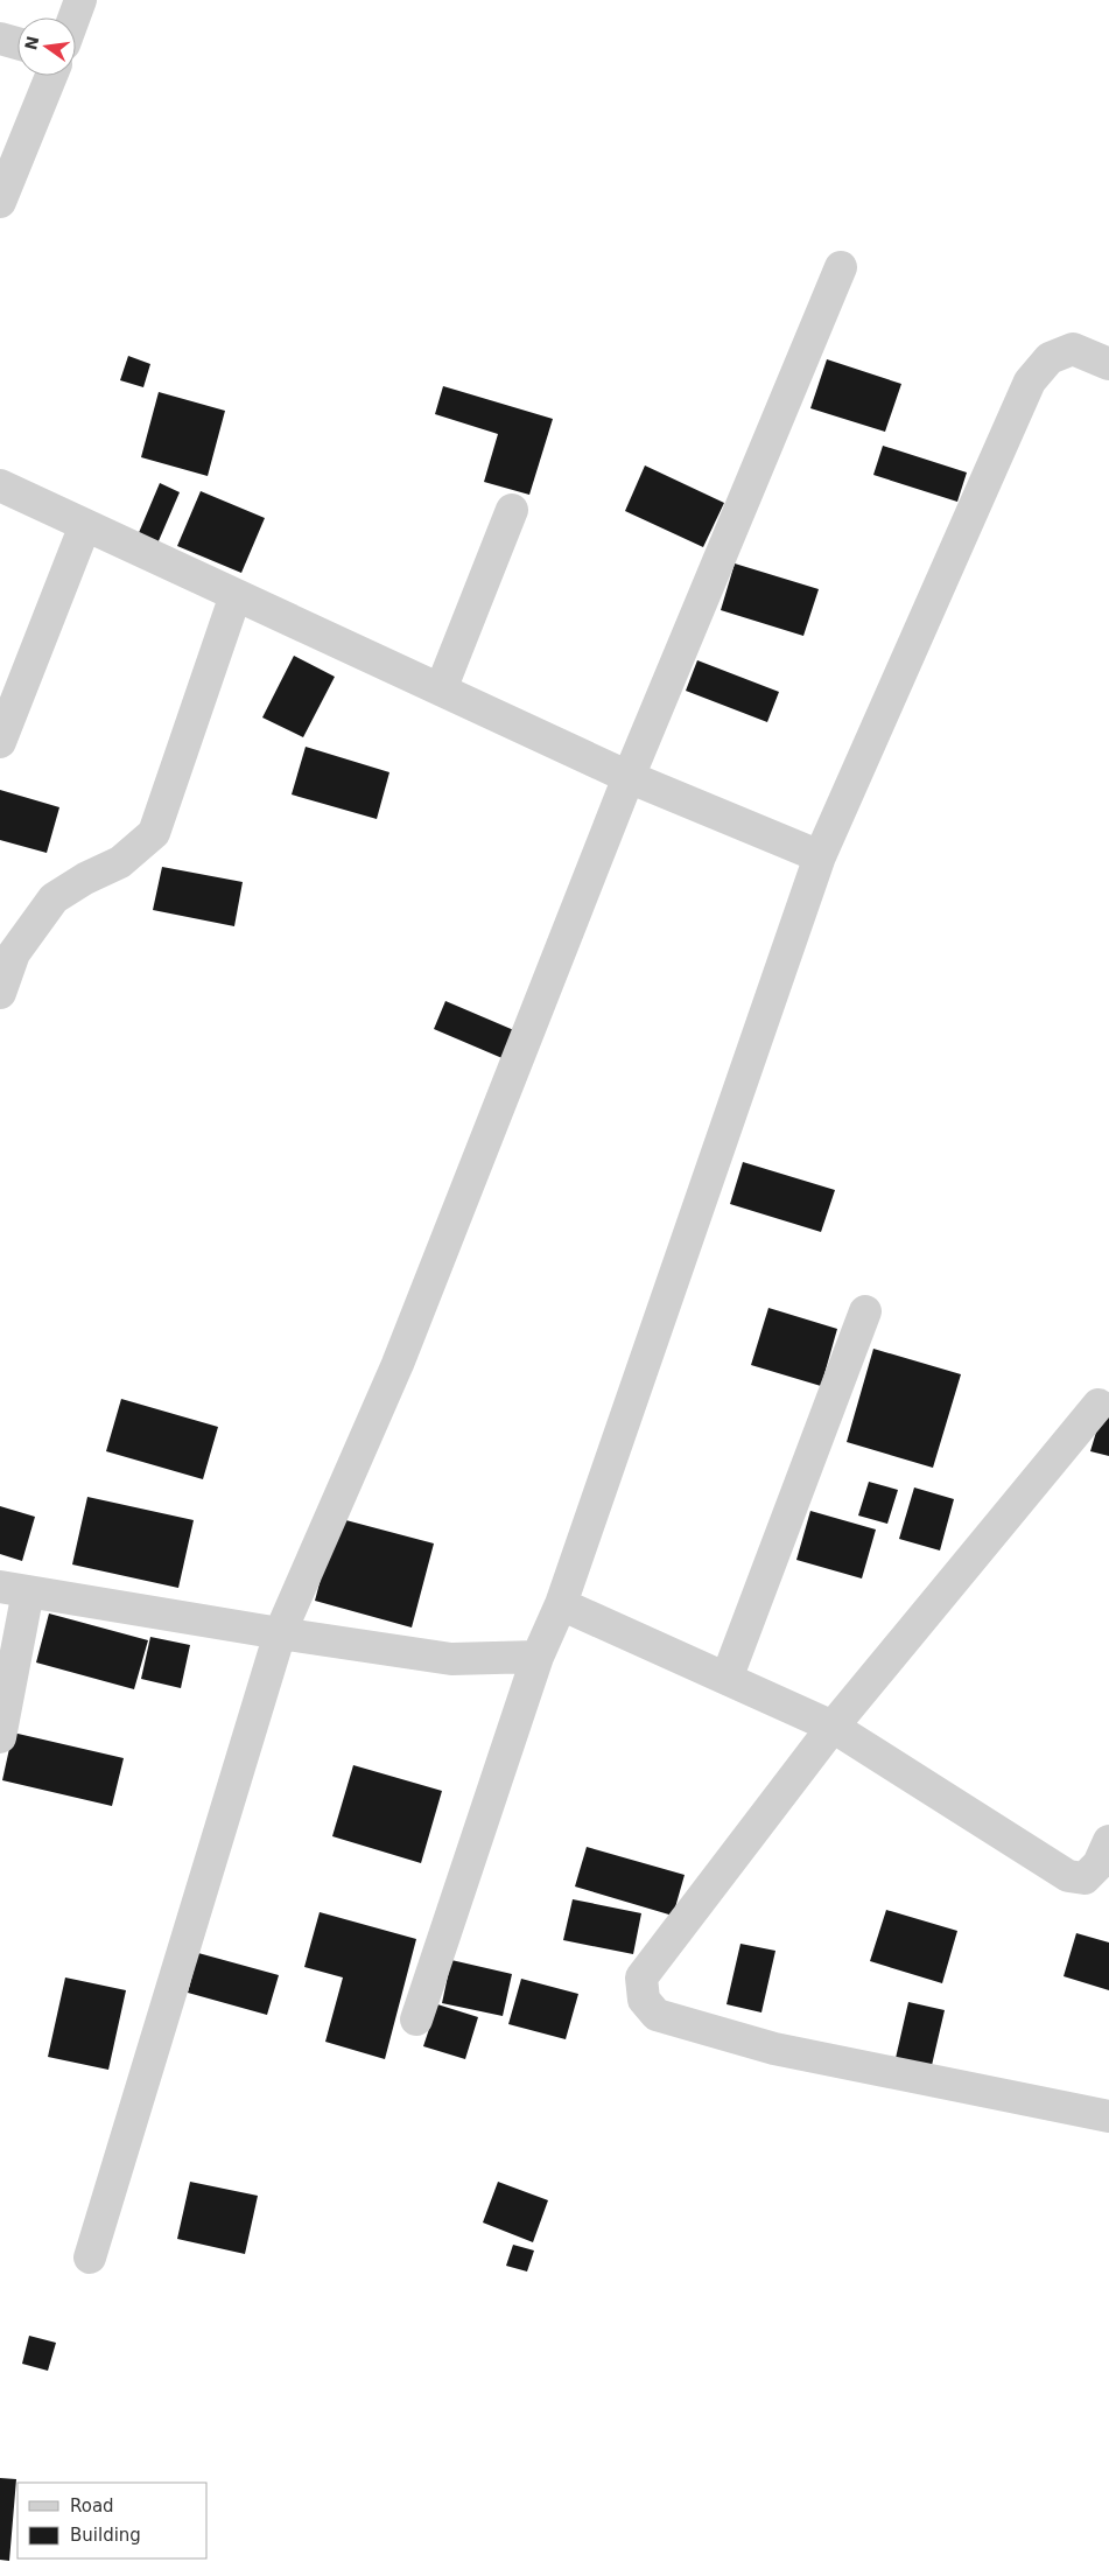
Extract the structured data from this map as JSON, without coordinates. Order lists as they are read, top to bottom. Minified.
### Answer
{"legend":["Road","Building"],"north":"left"}
